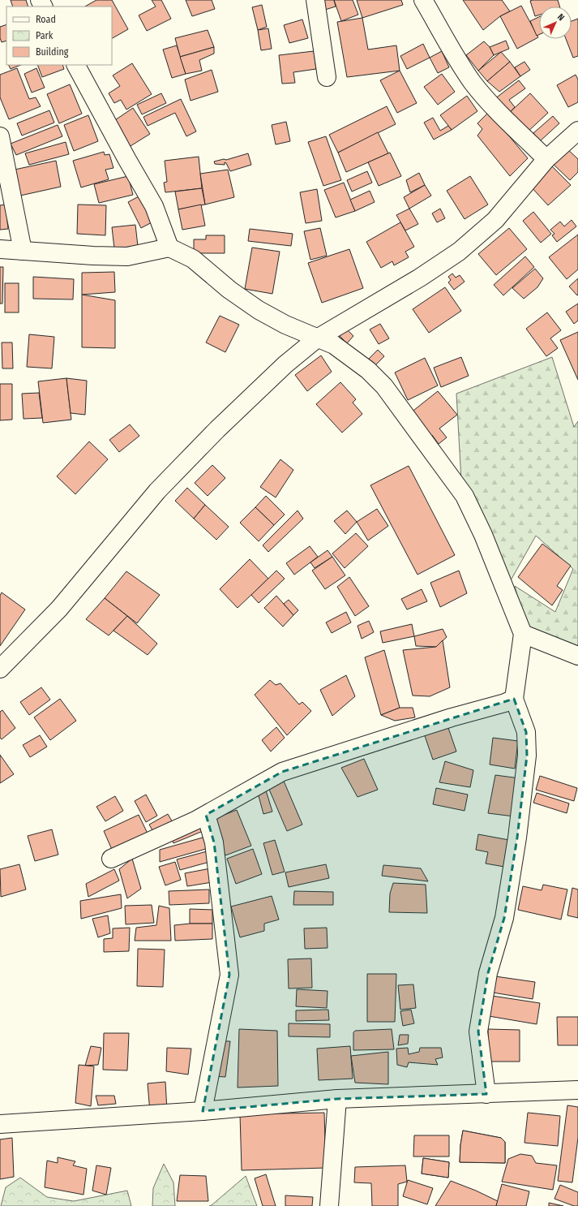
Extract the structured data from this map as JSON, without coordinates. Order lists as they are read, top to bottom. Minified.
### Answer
{"legend":["Road","Park","Building"],"north":"top right"}
